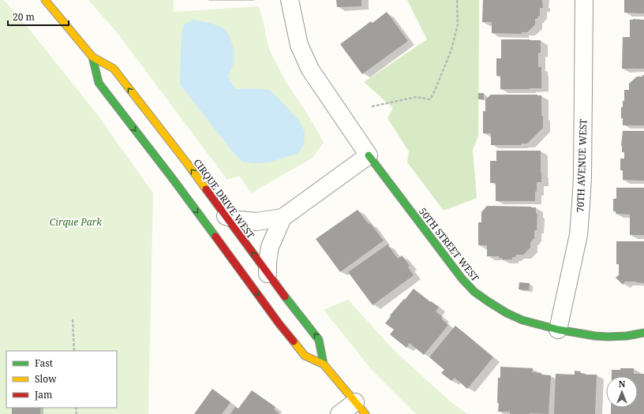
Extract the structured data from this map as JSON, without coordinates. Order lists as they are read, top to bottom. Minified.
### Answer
{"streets":{"main road":["CIRQUE DRIVE WEST","50TH STREET WEST"],"street":["70TH AVENUE WEST"]},"crossings":[["70TH AVENUE WEST","50TH STREET WEST"]],"parks":["Cirque Park"],"legend":["Fast","Slow","Jam"],"scale_bar":"20 m","north":"top"}
